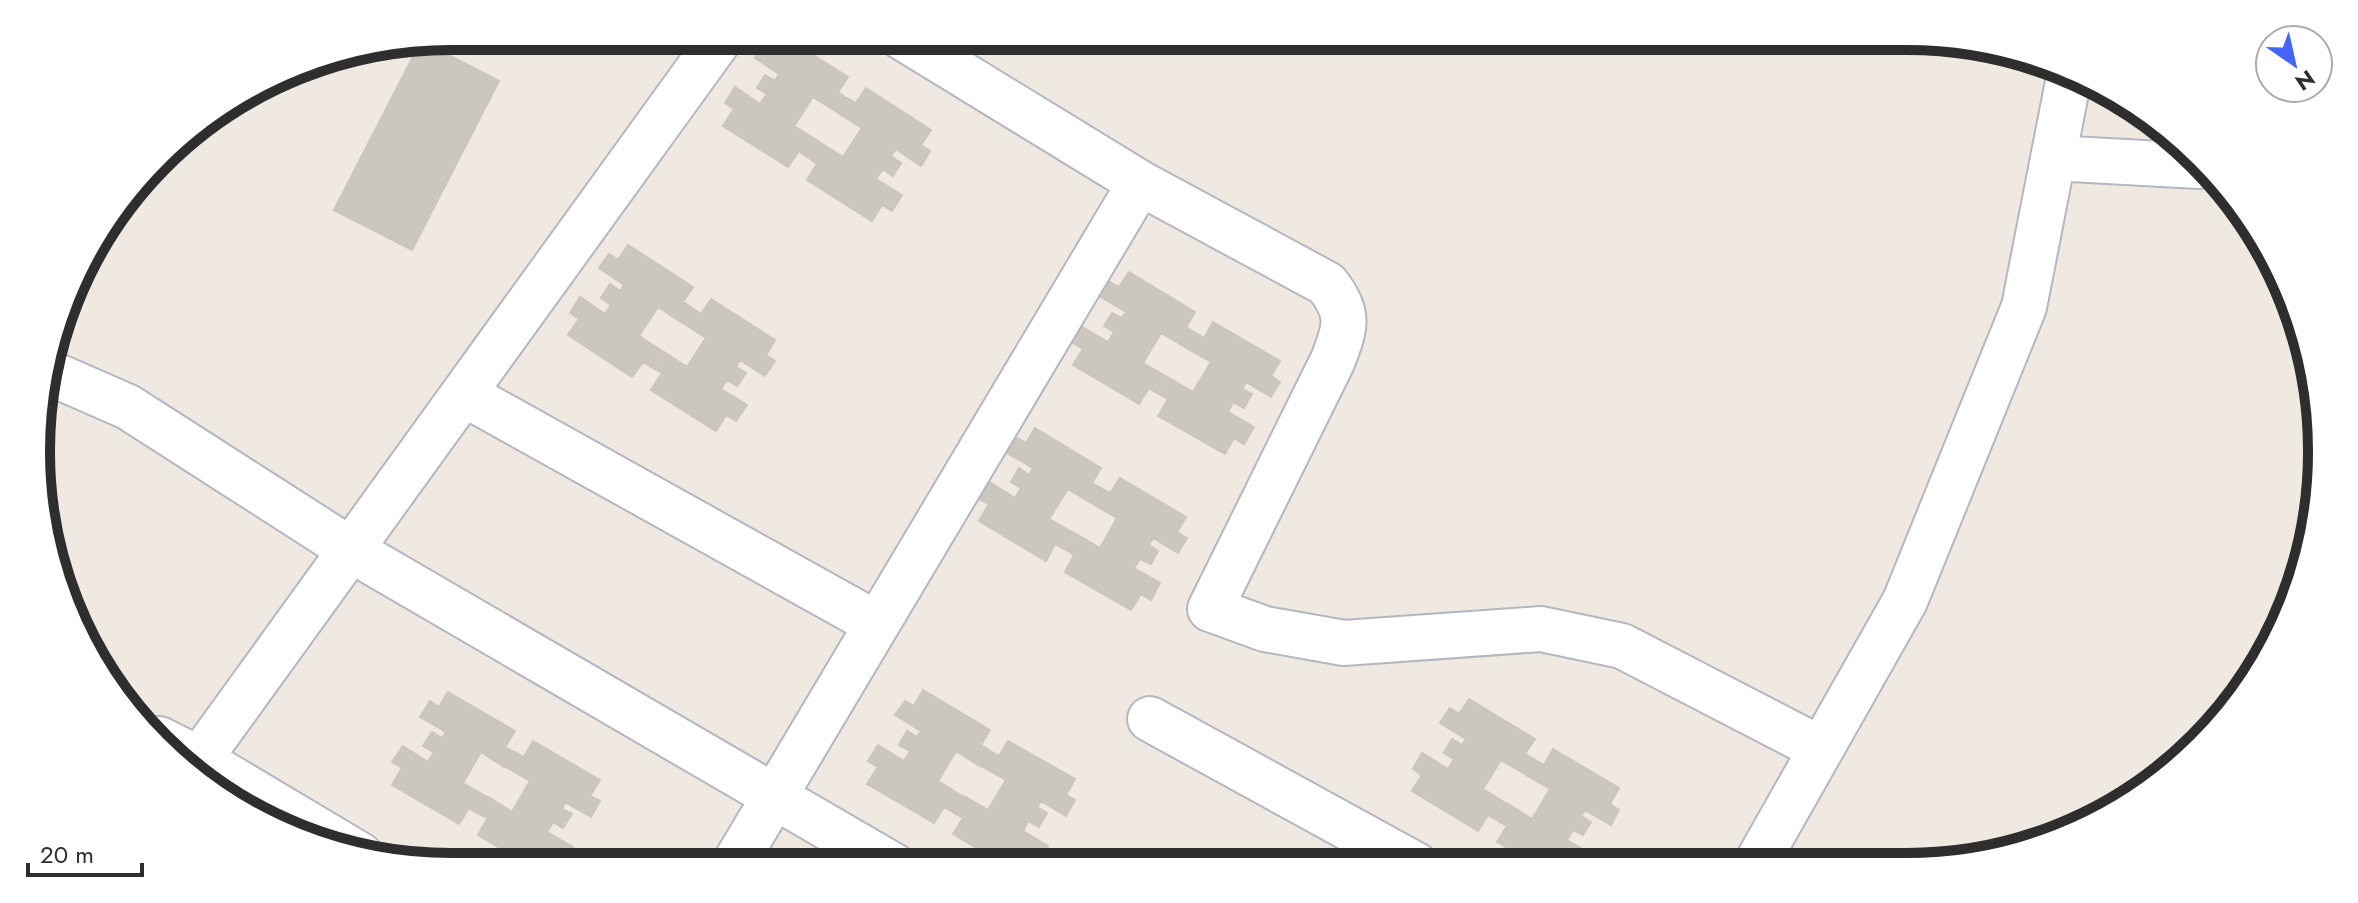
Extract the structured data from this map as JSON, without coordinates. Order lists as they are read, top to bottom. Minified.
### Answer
{"scale_bar":"20 m","north":"bottom right"}
